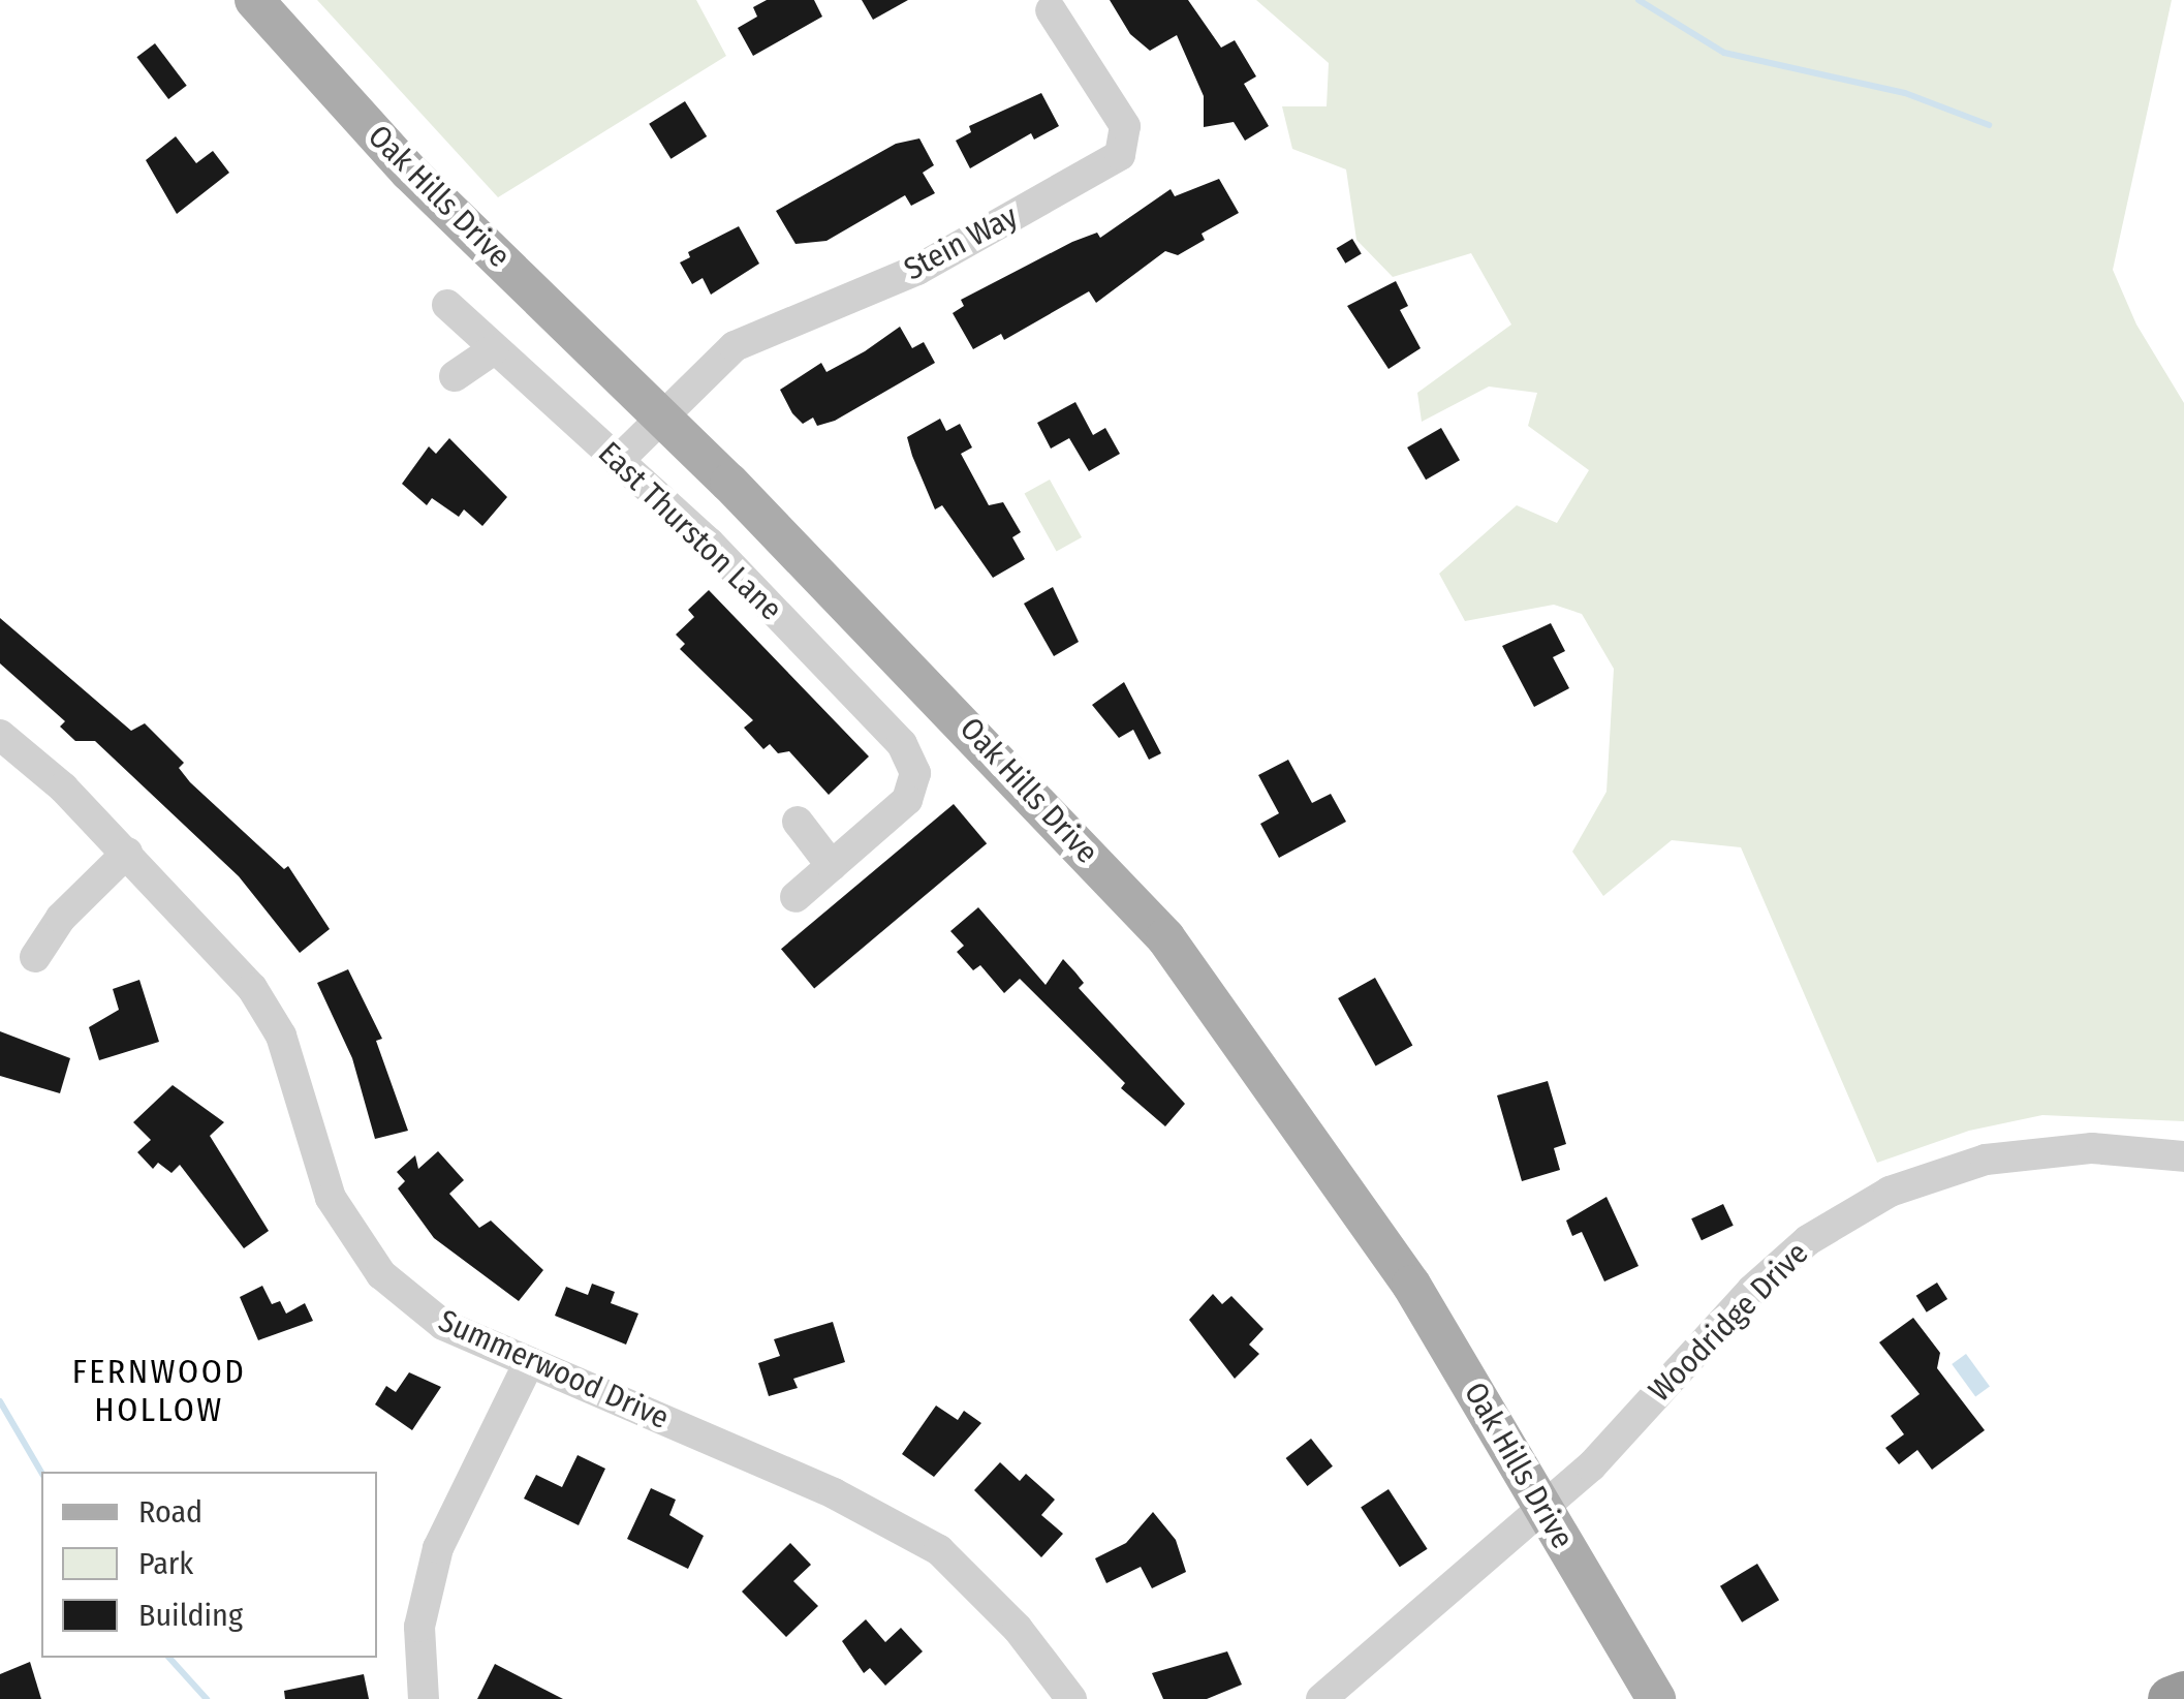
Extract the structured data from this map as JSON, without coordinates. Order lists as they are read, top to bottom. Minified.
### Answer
{"streets":{"main road":["Oak Hills Drive"],"street":["Stein Way","East Thurston Lane","Woodridge Drive","Summerwood Drive"]},"crossings":[["Oak Hills Drive","Stein Way"],["Oak Hills Drive","Woodridge Drive"]],"districts":["FERNWOOD HOLLOW"],"legend":["Road","Park","Building"]}
